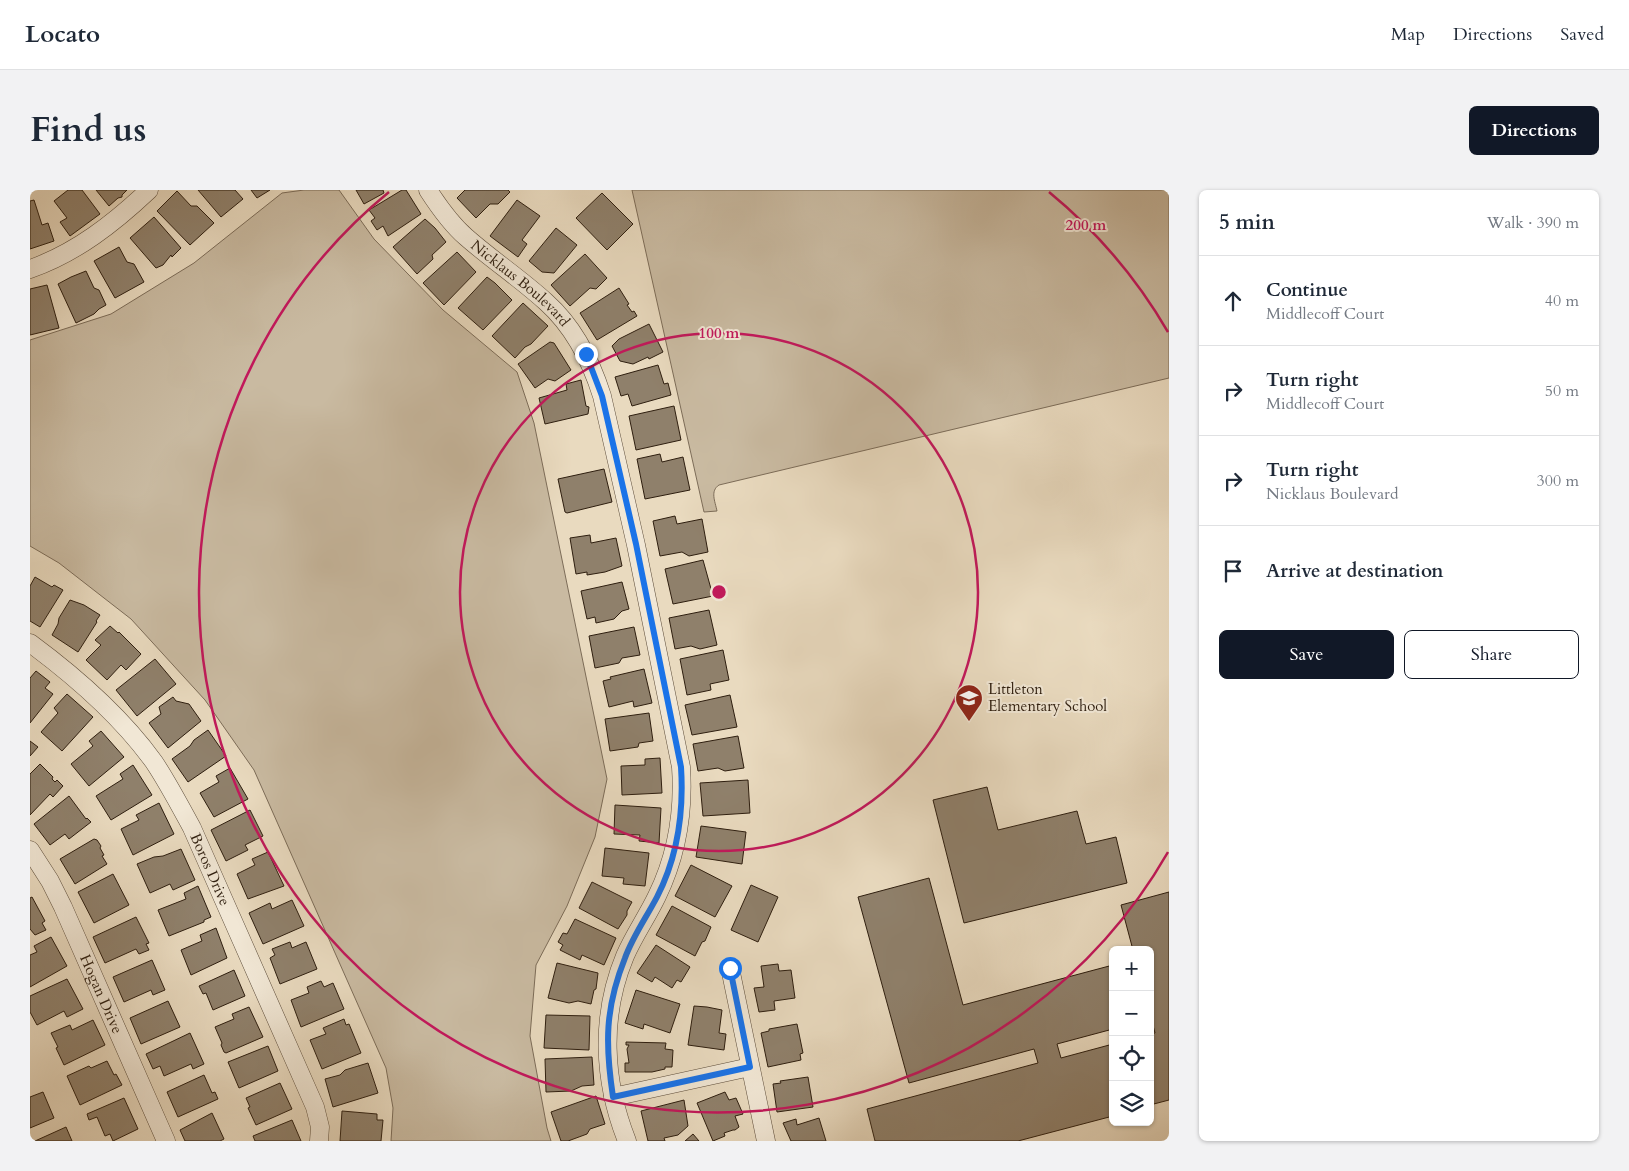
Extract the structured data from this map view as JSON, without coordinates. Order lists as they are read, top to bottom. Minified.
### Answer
{"streets":{"street":["Nicklaus Boulevard","Boros Drive","Hogan Drive"]},"places":{"school or university":["Littleton Elementary School"]},"page":{"header":"Locato","nav":["Map","Directions","Saved"],"title":"Find us","buttons":["Directions",["Save","Share"]],"heading":["5 min","Walk · 390 m"],"list":[["Continue","Middlecoff Court","40 m"],["Turn right","Middlecoff Court","50 m"],["Turn right","Nicklaus Boulevard","300 m"],"Arrive at destination"],"map_buttons":["+","−"]},"rings":["200 m","100 m"]}
